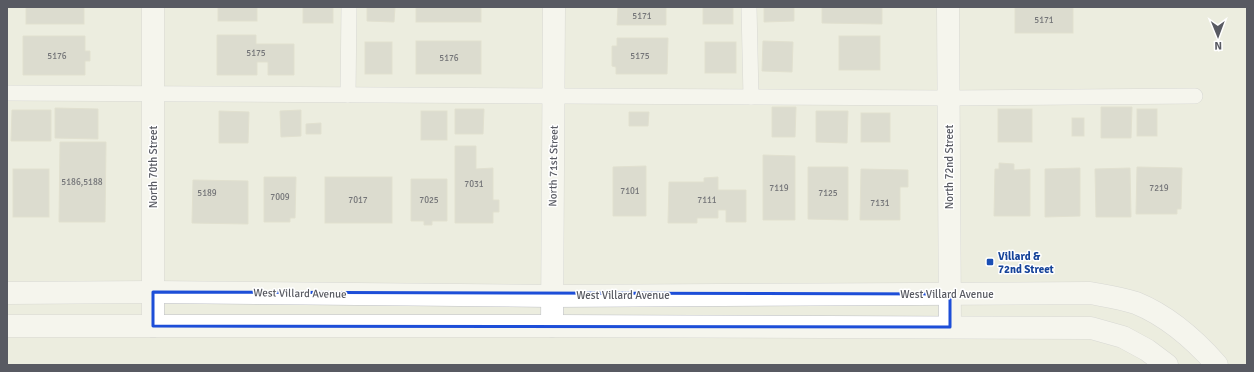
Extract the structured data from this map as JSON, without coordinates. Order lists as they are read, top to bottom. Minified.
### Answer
{"streets":{"street":["North 71st Street","North 70th Street","North 72nd Street","West Villard Avenue"]},"crossings":[["North 71st Street","West Villard Avenue"],["North 70th Street","West Villard Avenue"],["North 72nd Street","West Villard Avenue"]],"places":{"transit":["Villard & 72nd Street"]},"house_numbers":["5171","5171","5175","5176","5175","5176","5186,5188","7031","7119","7219","7101","5189","7125","7009","7017","7025","7111","7131"],"north":"bottom"}
